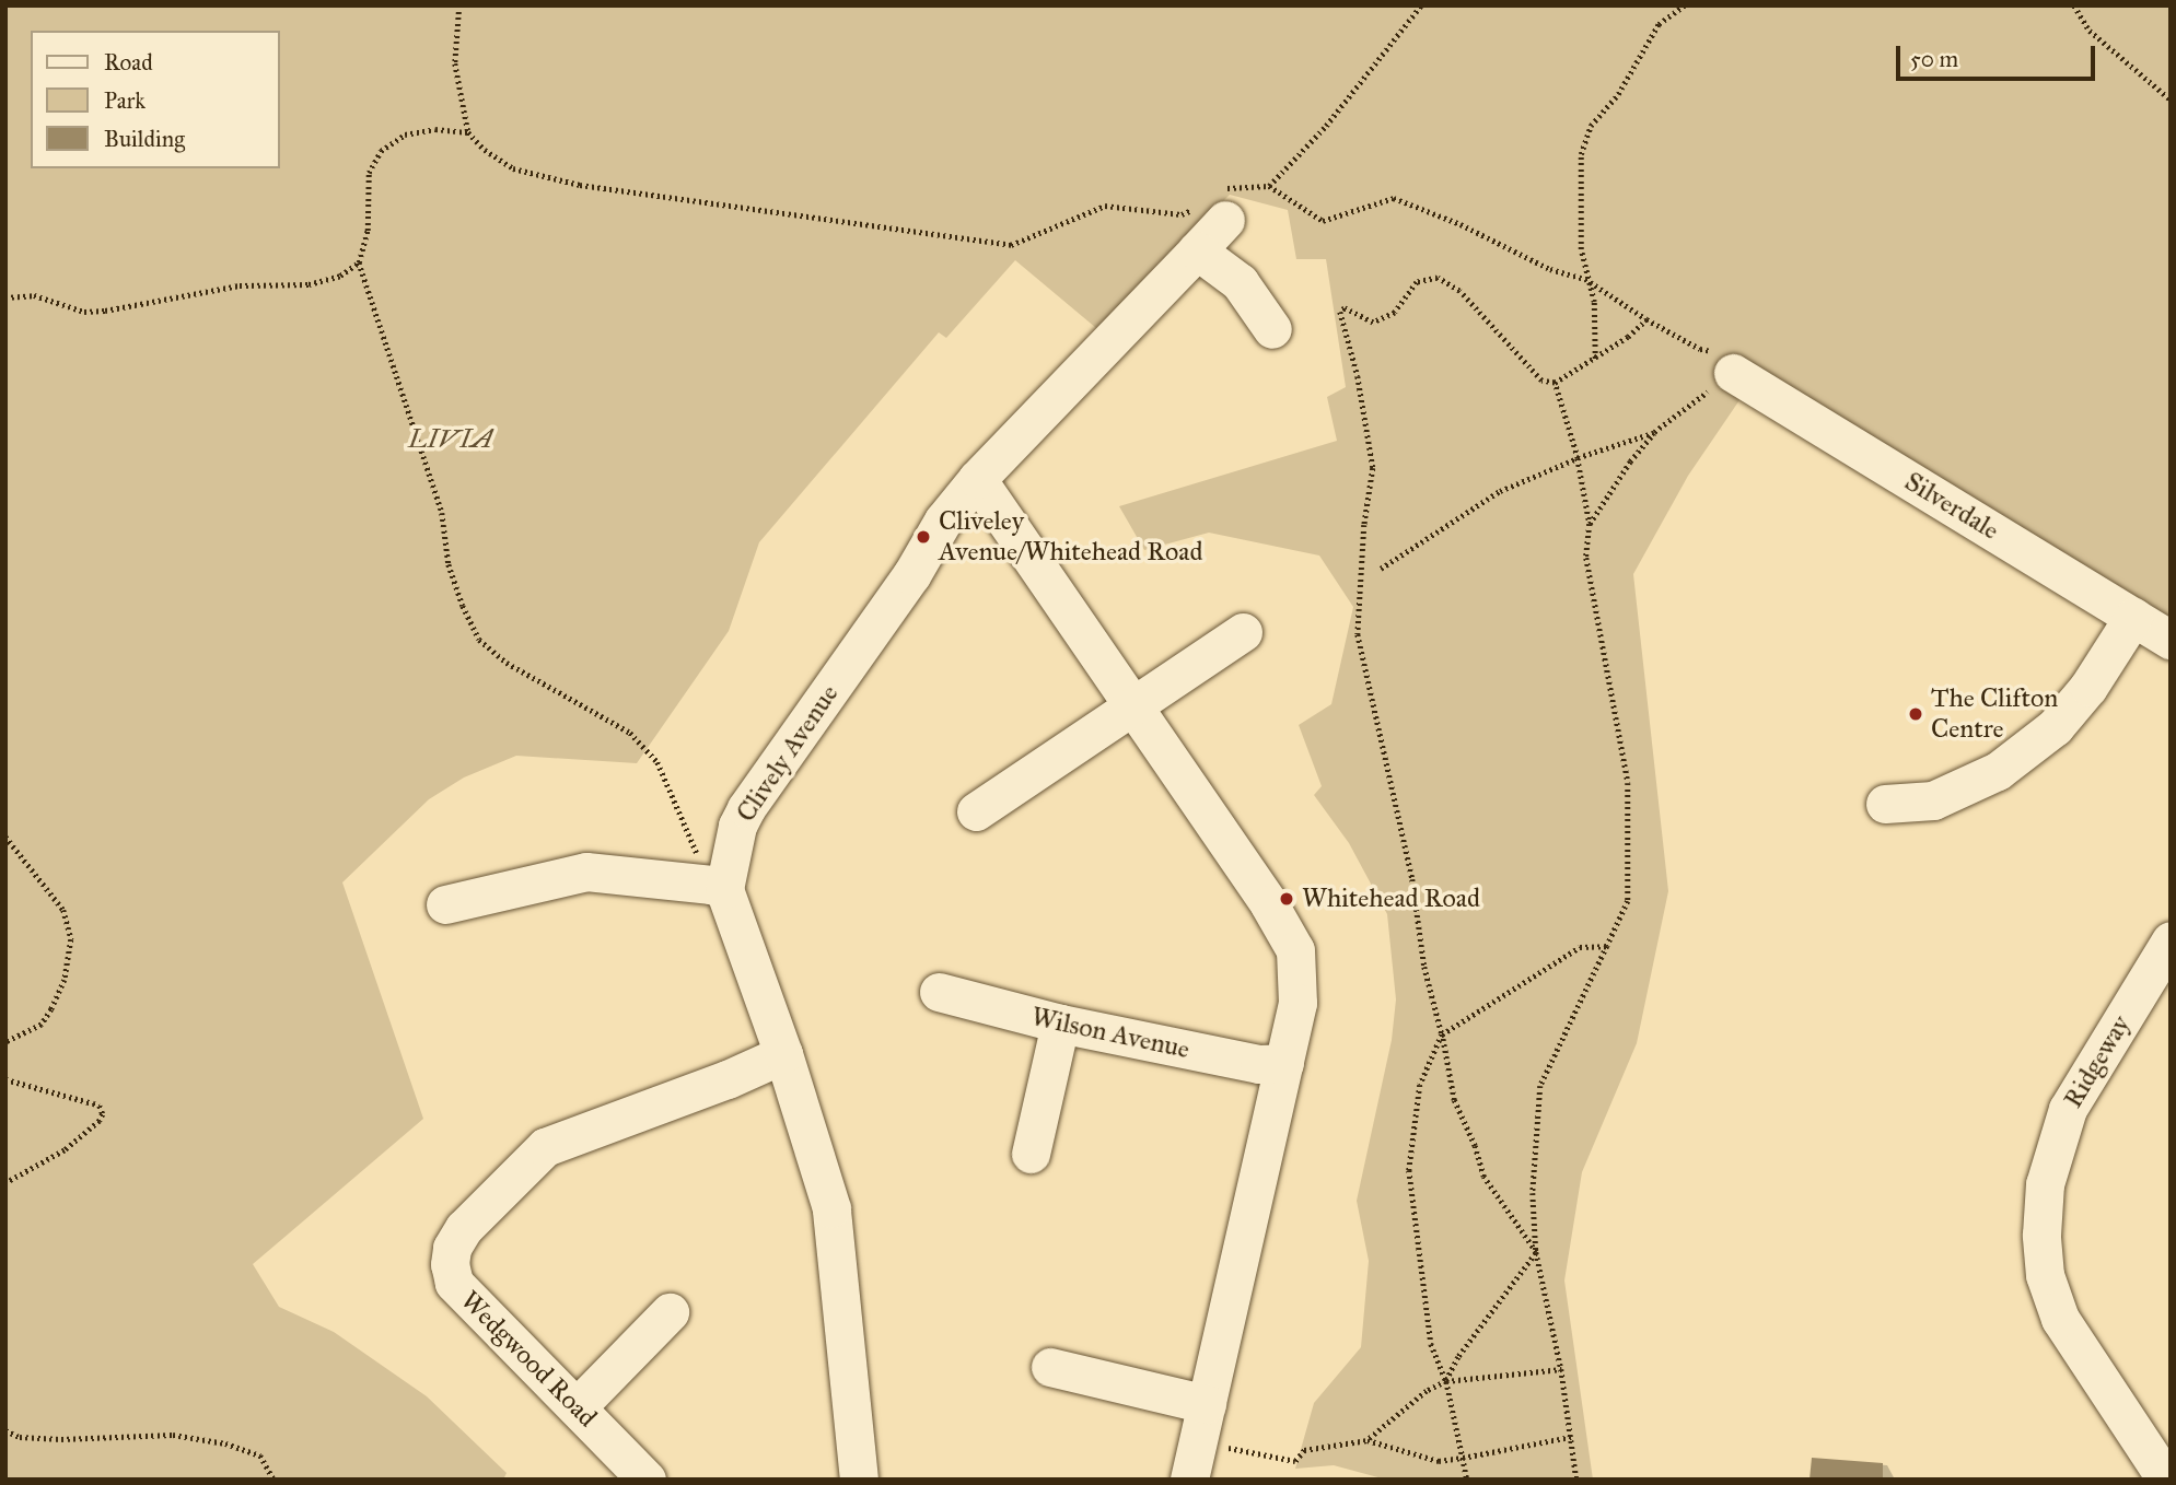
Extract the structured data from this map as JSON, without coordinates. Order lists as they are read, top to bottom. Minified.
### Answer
{"streets":{"street":["Silverdale","Clively Avenue","Wilson Avenue","Ridgeway","Wedgwood Road"]},"crossings":[["Clively Avenue","Wedgwood Road"]],"parks":["LIVIA"],"places":["Cliveley Avenue/Whitehead Road","The Clifton Centre","Whitehead Road"],"legend":["Road","Park","Building"],"scale_bar":"50 m"}
